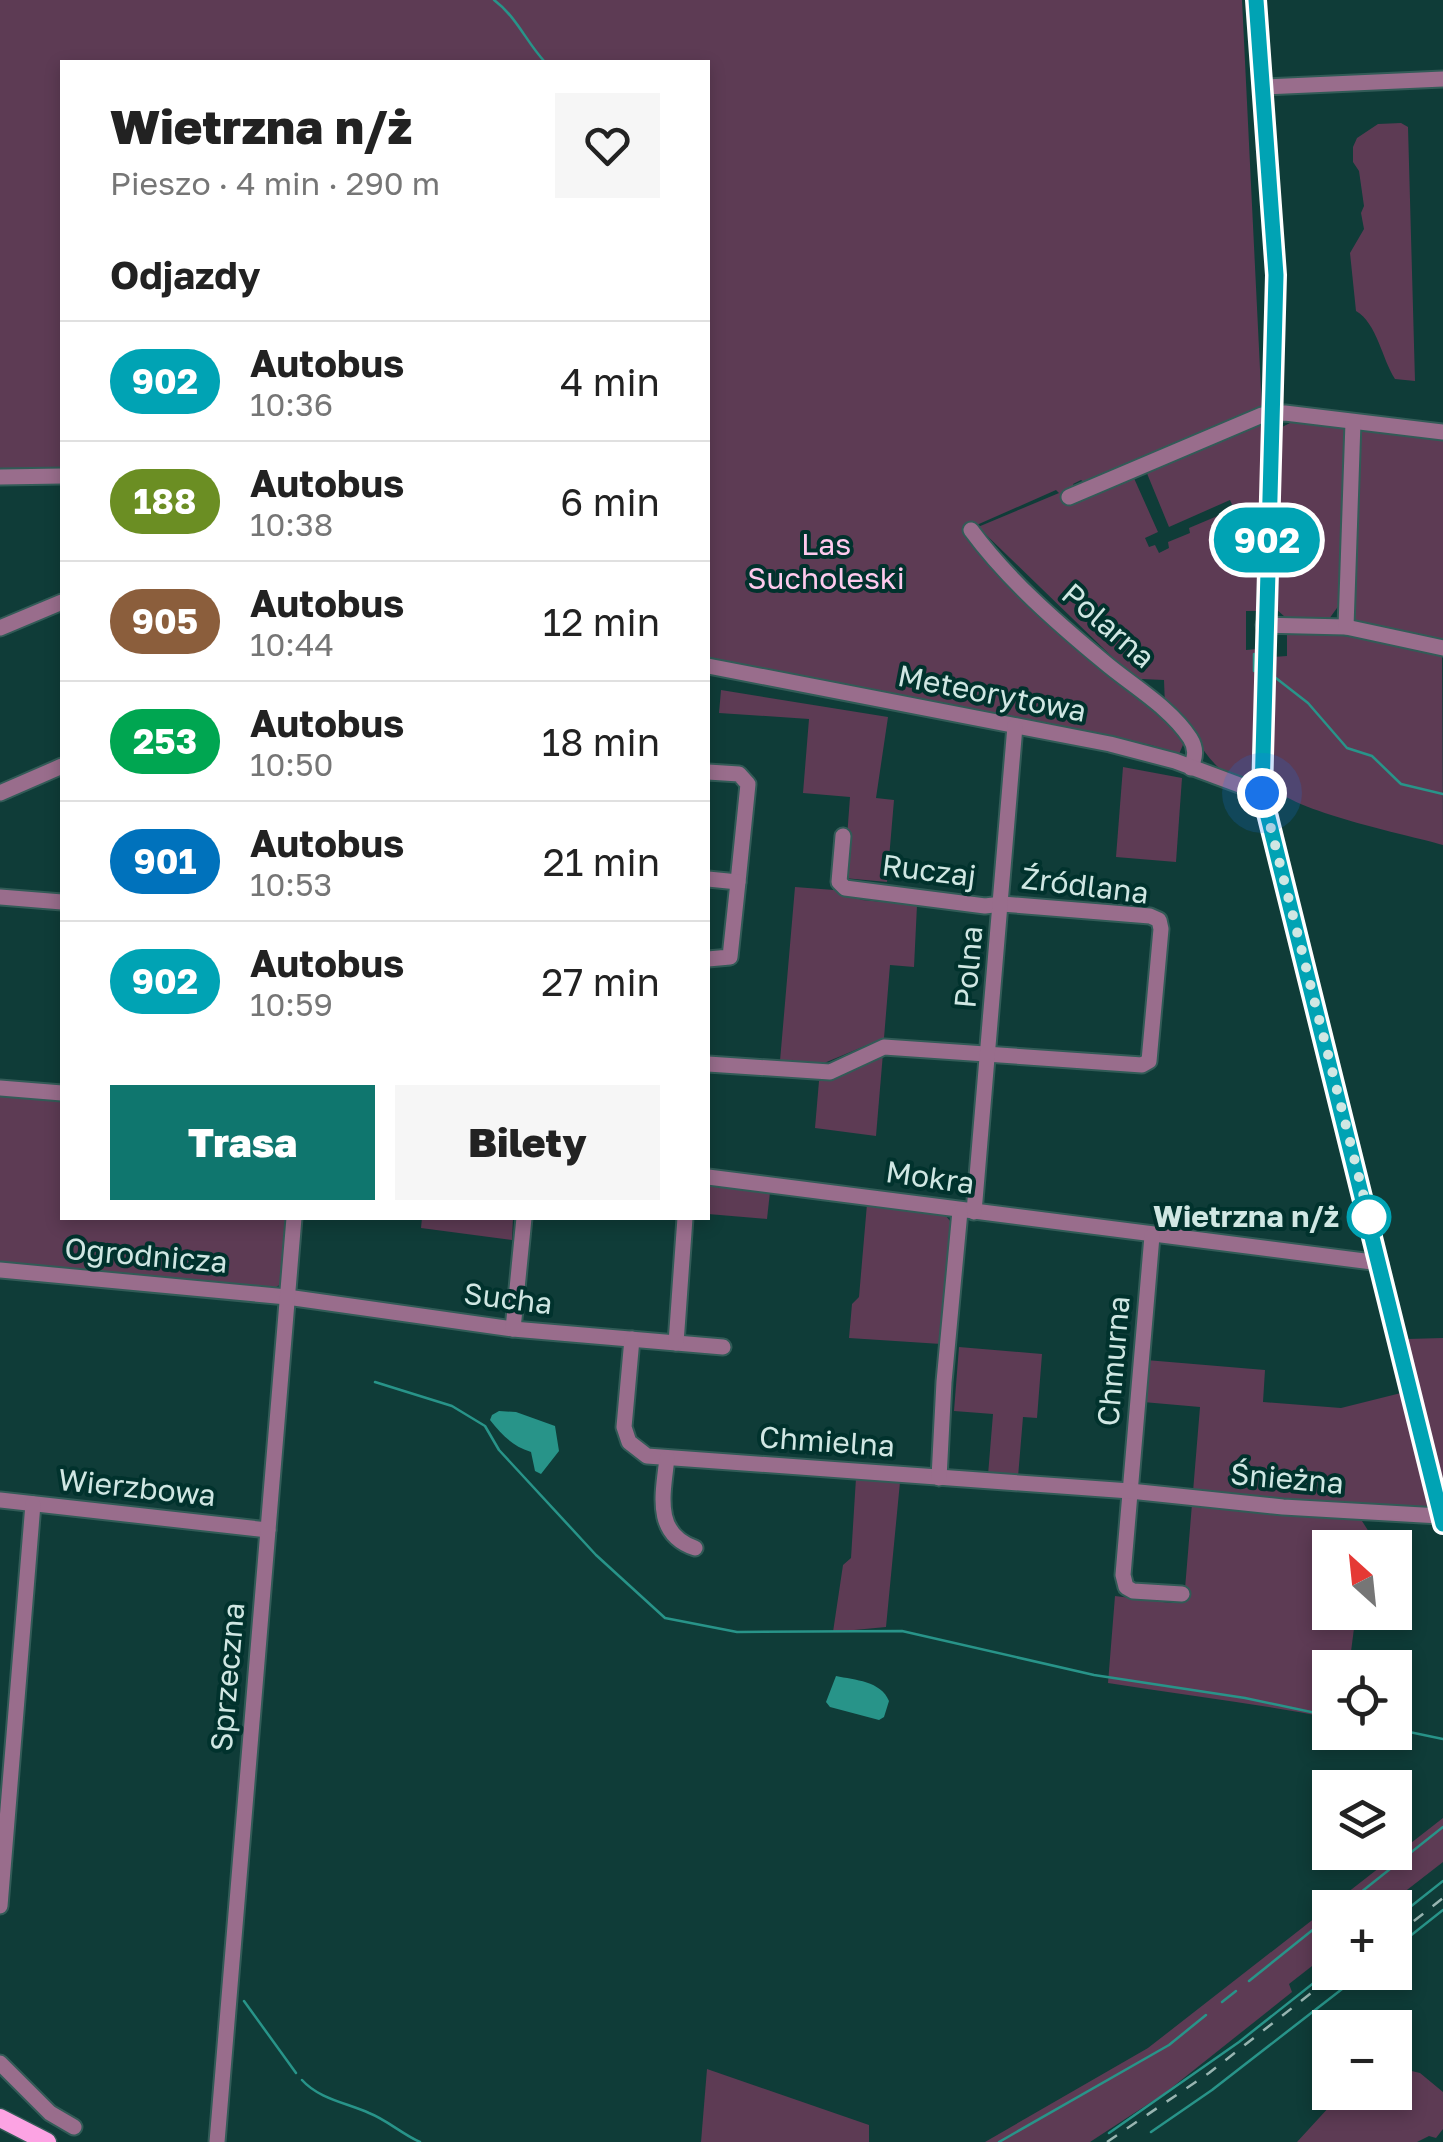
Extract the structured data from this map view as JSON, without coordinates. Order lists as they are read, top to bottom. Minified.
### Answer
{"streets":{"street":["Polarna","Meteorytowa","Ruczaj","Źródlana","Polna","Mokra","Ogrodnicza","Sucha","Chmurna","Chmielna","Śnieżna","Wierzbowa","Sprzeczna"]},"crossings":[["Polarna","Meteorytowa"],["Meteorytowa","Polna"],["Ruczaj","Źródlana"],["Ruczaj","Polna"],["Źródlana","Polna"],["Polna","Mokra"],["Polna","Chmielna"],["Mokra","Chmurna"],["Ogrodnicza","Sucha"],["Ogrodnicza","Sprzeczna"],["Sucha","Chmielna"],["Sucha","Sprzeczna"],["Chmurna","Chmielna"],["Chmurna","Śnieżna"],["Chmielna","Śnieżna"],["Wierzbowa","Sprzeczna"]],"parks":["Las Sucholeski"],"places":["Wietrzna n/ż"],"lines":["bus line 902"],"north":"top left","page":{"on_map":"902","heading":[["Wietrzna n/ż","Pieszo · 4 min · 290 m"],"Odjazdy"],"list":[{"mark":"902","name":"Autobus","note":"10:36","value":"4 min"},{"mark":"188","name":"Autobus","note":"10:38","value":"6 min"},{"mark":"905","name":"Autobus","note":"10:44","value":"12 min"},{"mark":"253","name":"Autobus","note":"10:50","value":"18 min"},{"mark":"901","name":"Autobus","note":"10:53","value":"21 min"},{"mark":"902","name":"Autobus","note":"10:59","value":"27 min"}],"buttons":["Trasa","Bilety"],"map_buttons":["+","−"]}}
